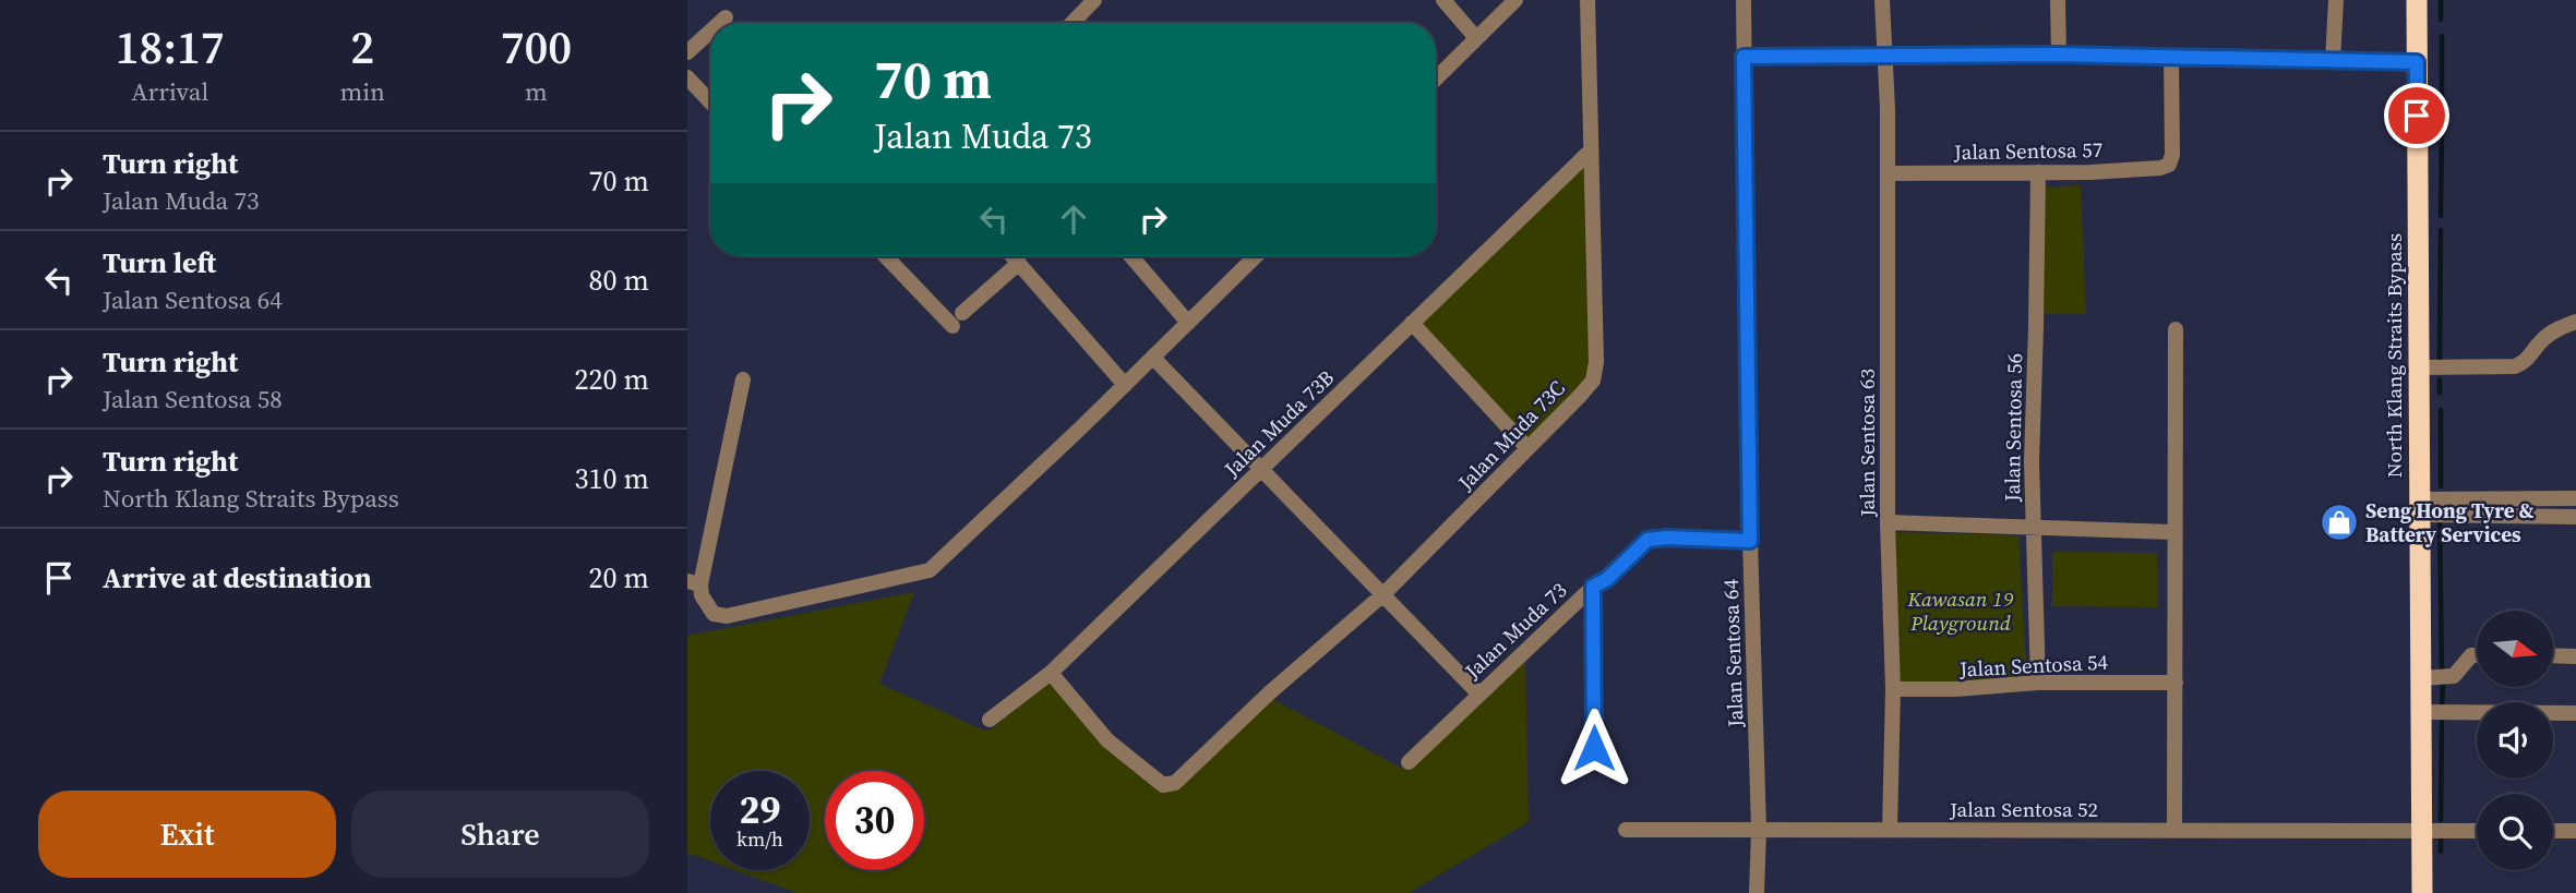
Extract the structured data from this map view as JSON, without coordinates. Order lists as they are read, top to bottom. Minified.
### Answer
{"streets":{"highway":["North Klang Straits Bypass"],"street":["Jalan Sentosa 57","Jalan Muda 73B","Jalan Sentosa 56","Jalan Muda 73C","Jalan Sentosa 63","Jalan Muda 73","Jalan Sentosa 64","Jalan Sentosa 54","Jalan Sentosa 52"]},"crossings":[["Jalan Sentosa 57","Jalan Sentosa 56"],["Jalan Sentosa 57","Jalan Sentosa 63"],["North Klang Straits Bypass","Jalan Sentosa 52"],["Jalan Muda 73B","Jalan Muda 73C"],["Jalan Sentosa 56","Jalan Sentosa 54"],["Jalan Sentosa 63","Jalan Sentosa 54"],["Jalan Sentosa 63","Jalan Sentosa 52"],["Jalan Muda 73","Jalan Sentosa 64"],["Jalan Sentosa 64","Jalan Sentosa 52"]],"parks":["Kawasan 19 Playground"],"places":{"shop":["Seng Hong Tyre & Battery Services"]},"north":"right","page":{"eta":["18:17","Arrival","2","min","700","m"],"turn":["70 m","Jalan Muda 73"],"list":[{"name":"Turn right","note":"Jalan Muda 73","value":"70 m"},{"name":"Turn left","note":"Jalan Sentosa 64","value":"80 m"},{"name":"Turn right","note":"Jalan Sentosa 58","value":"220 m"},{"name":"Turn right","note":"North Klang Straits Bypass","value":"310 m"},{"name":"Arrive at destination","value":"20 m"}],"speed":"29 km/h","limit":"30","buttons":["Exit","Share"]}}
